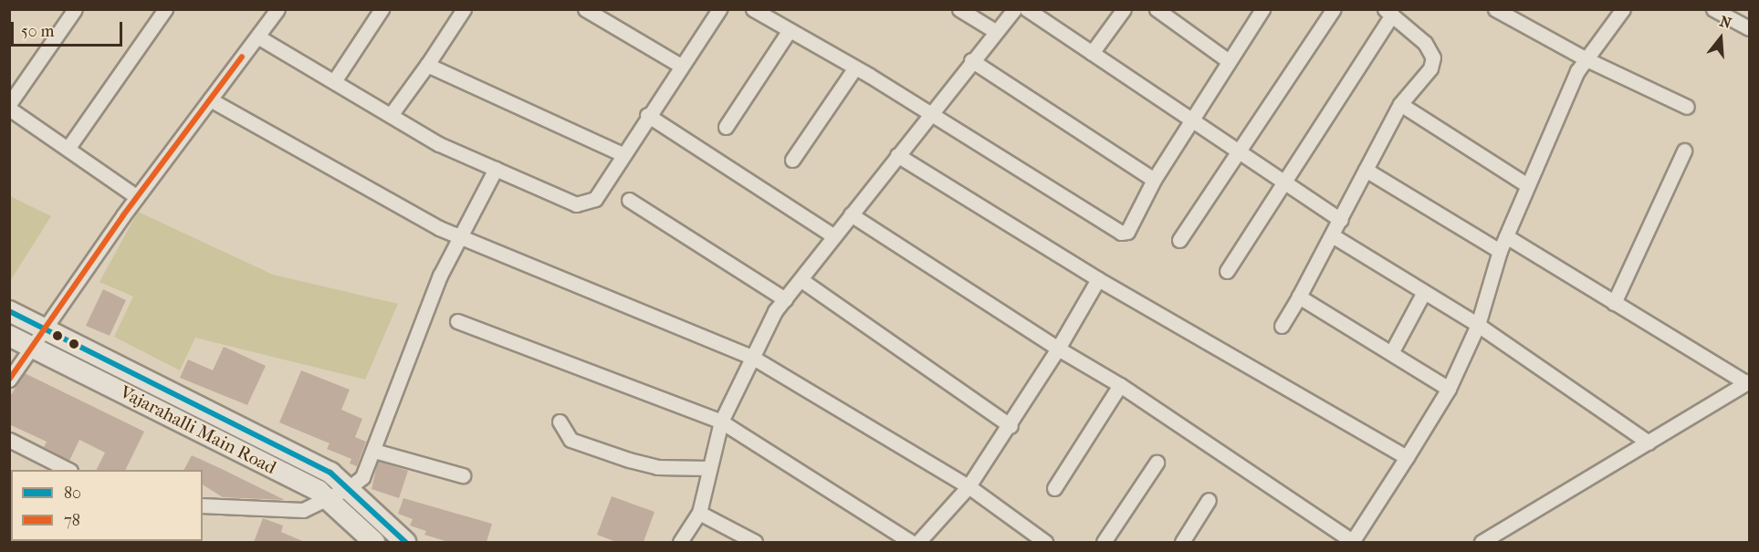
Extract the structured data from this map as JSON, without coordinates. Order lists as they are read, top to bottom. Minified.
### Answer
{"streets":{"main road":["Vajarahalli Main Road"]},"lines":["transit line 78","transit line 80"],"legend":["80","78"],"scale_bar":"50 m","north":"top"}
